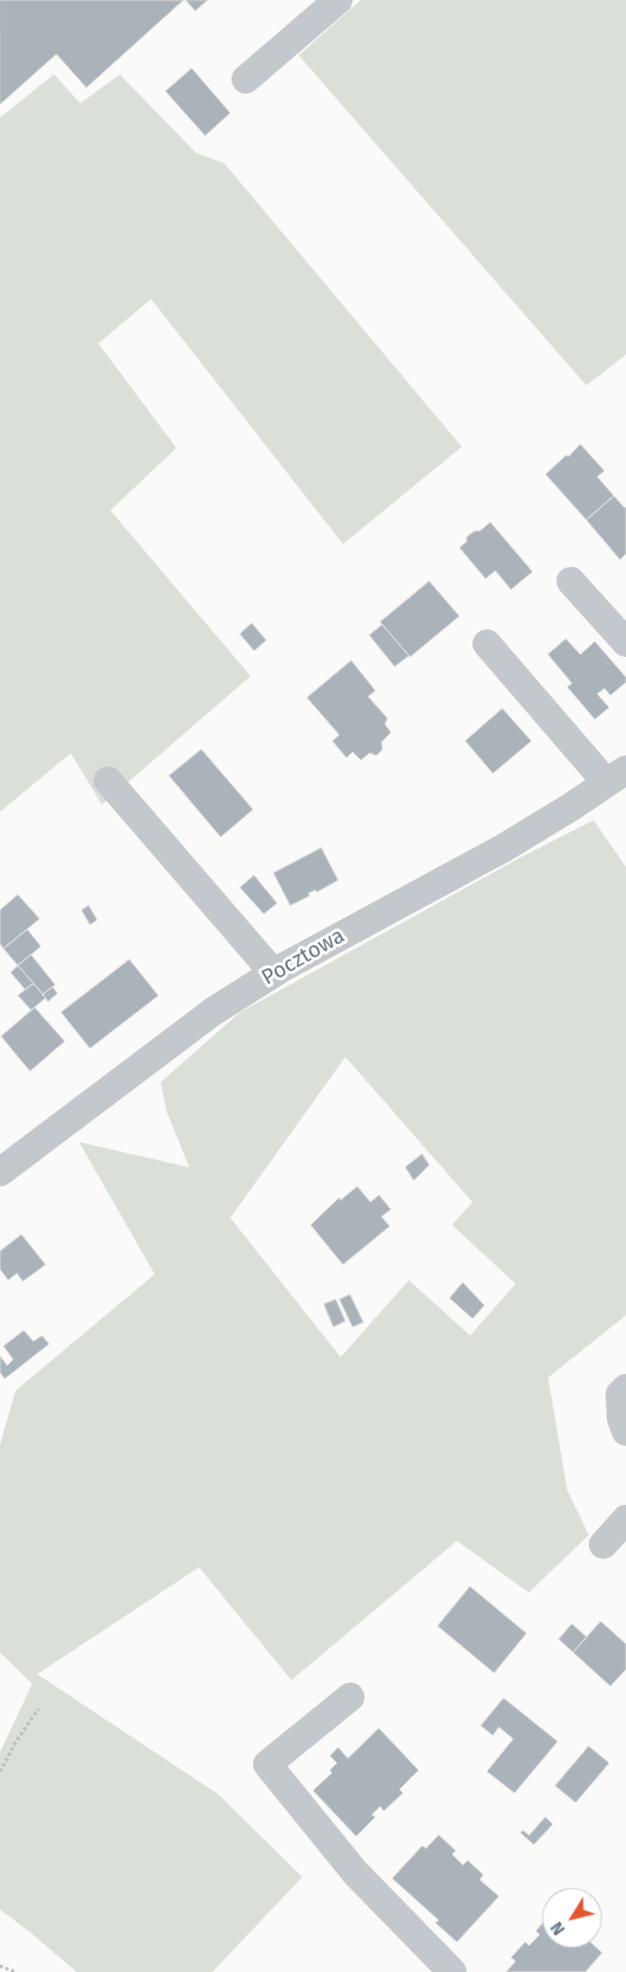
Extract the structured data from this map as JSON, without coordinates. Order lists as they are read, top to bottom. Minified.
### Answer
{"streets":{"street":["Pocztowa"]},"north":"bottom left"}
